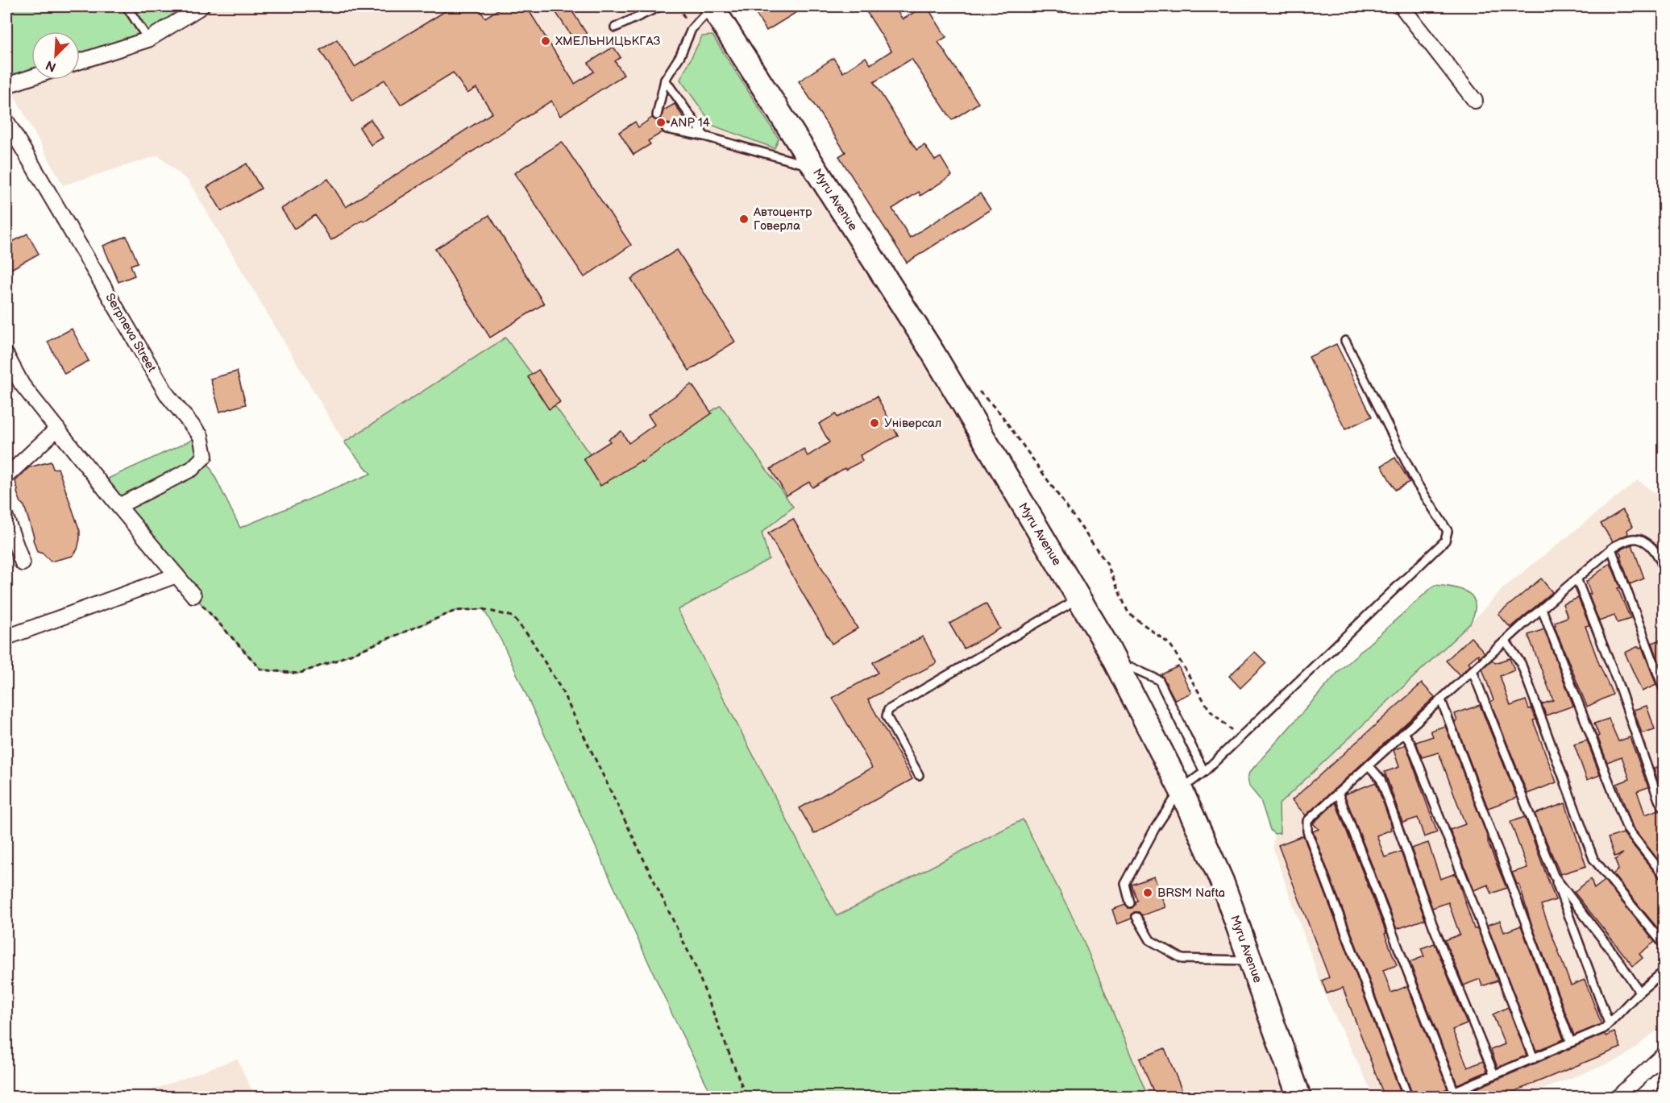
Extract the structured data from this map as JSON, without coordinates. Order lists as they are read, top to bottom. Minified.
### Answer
{"streets":{"main road":["Myru Avenue"],"street":["Serpneva Street"]},"places":["ХМЕЛЬНИЦЬКГАЗ","ANP 14","Автоцентр Говерла","Універсал","BRSM Nafta"],"north":"bottom left"}
